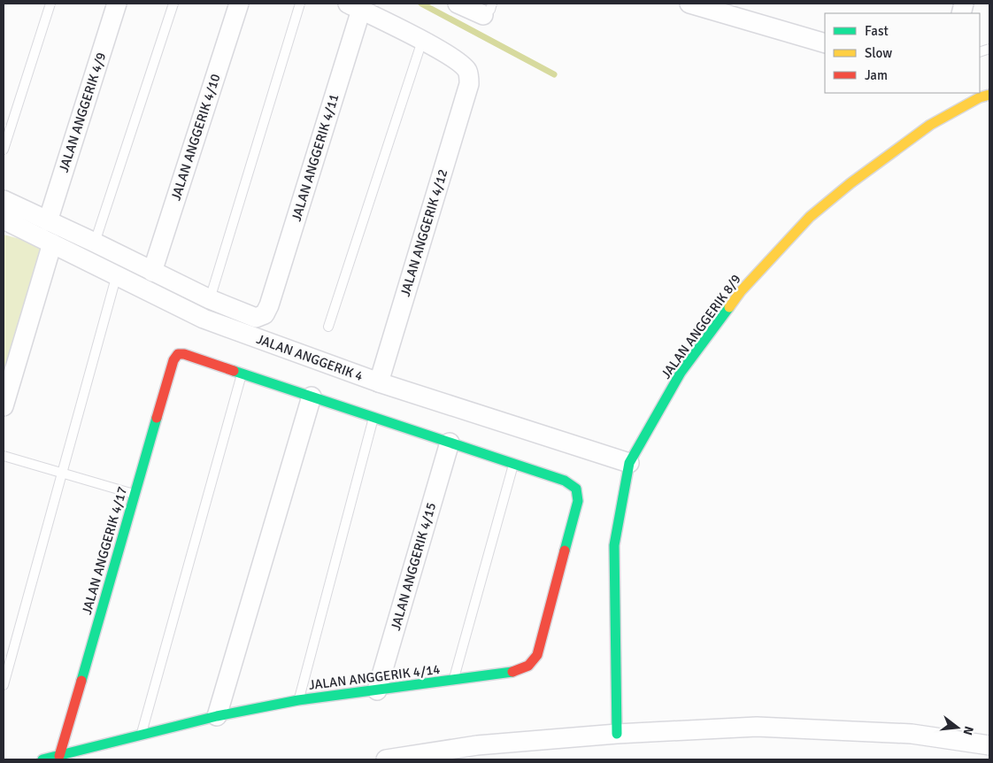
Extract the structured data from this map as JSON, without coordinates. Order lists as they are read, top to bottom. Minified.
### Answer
{"streets":{"street":["JALAN ANGGERIK 4/9","JALAN ANGGERIK 4/10","JALAN ANGGERIK 4/11","JALAN ANGGERIK 4/12","JALAN ANGGERIK 8/9","JALAN ANGGERIK 4","JALAN ANGGERIK 4/17","JALAN ANGGERIK 4/15","JALAN ANGGERIK 4/14"]},"crossings":[["JALAN ANGGERIK 4/12","JALAN ANGGERIK 4"],["JALAN ANGGERIK 8/9","JALAN ANGGERIK 4"],["JALAN ANGGERIK 4/17","JALAN ANGGERIK 4/14"],["JALAN ANGGERIK 4/15","JALAN ANGGERIK 4/14"]],"legend":["Fast","Slow","Jam"],"north":"right"}
